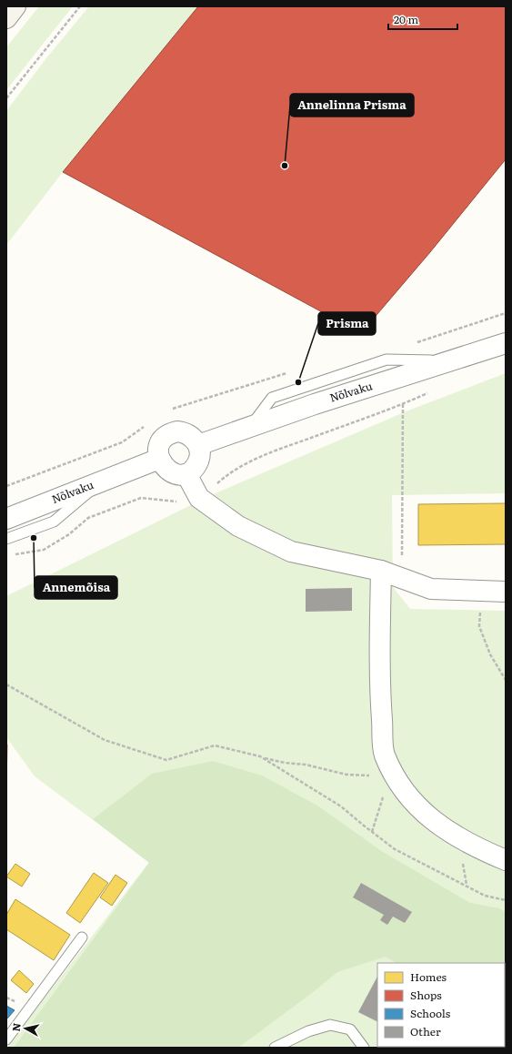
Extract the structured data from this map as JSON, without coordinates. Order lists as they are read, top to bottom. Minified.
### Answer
{"streets":{"street":["Nõlvaku"]},"places":["Annelinna Prisma","Prisma","Annemõisa"],"legend":["Homes","Shops","Schools","Other"],"scale_bar":"20 m","north":"left"}
